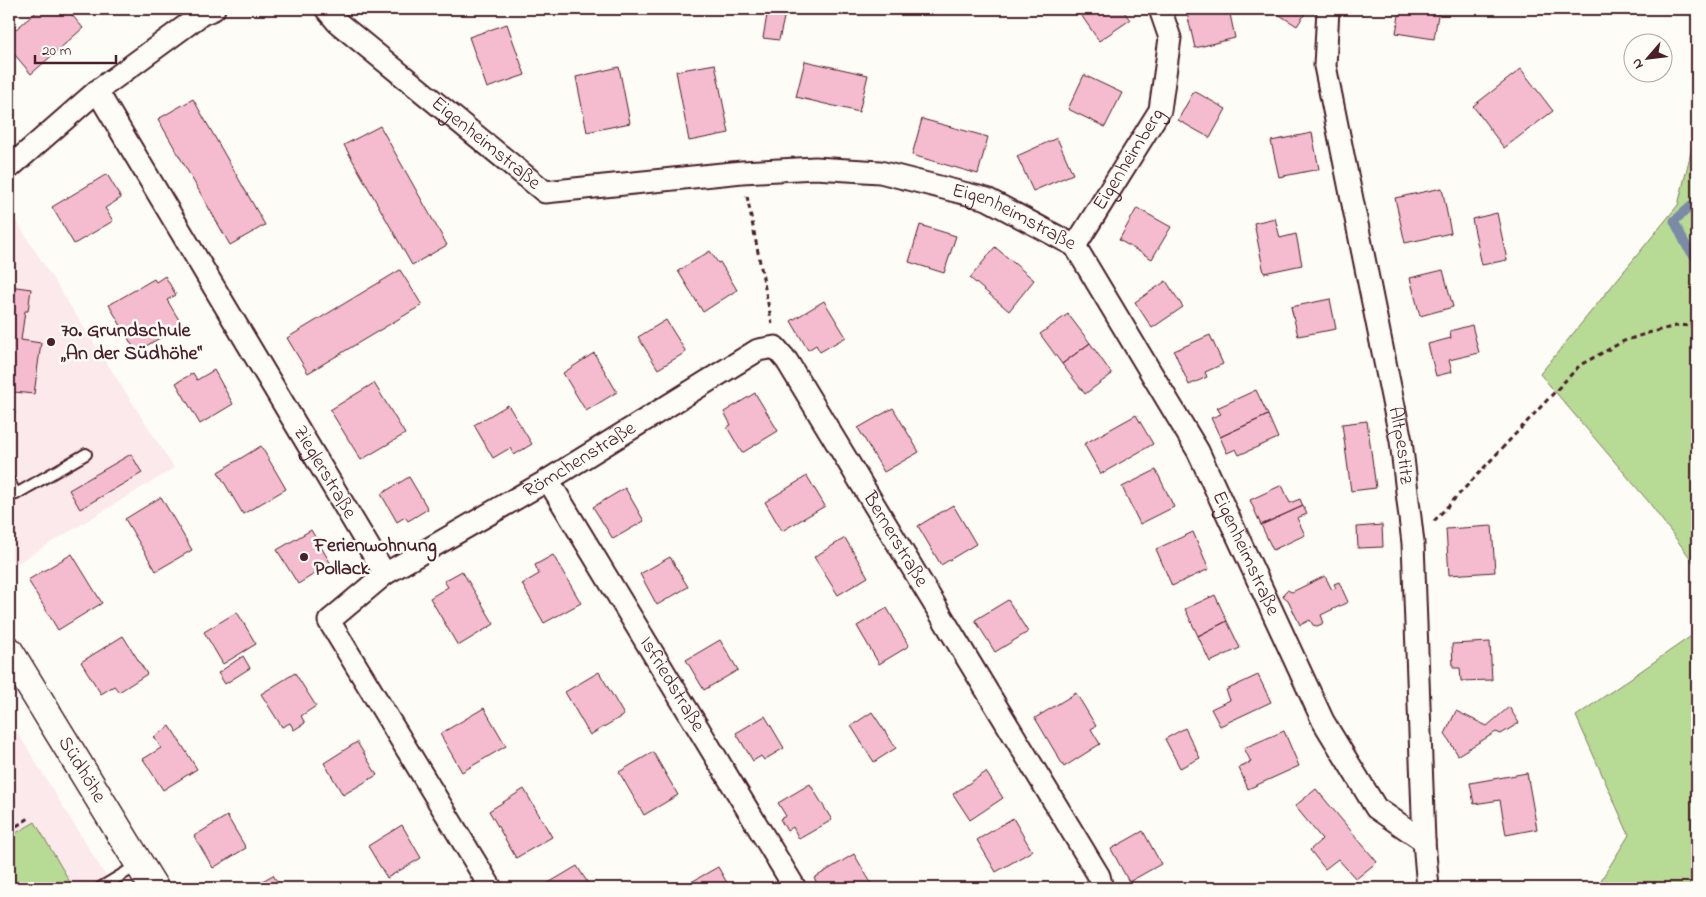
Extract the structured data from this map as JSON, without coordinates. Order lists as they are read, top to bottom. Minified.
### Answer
{"streets":{"street":["Eigenheimstraße","Eigenheimberg","Altpestitz","Römchenstraße","Zieglerstraße","Bernerstraße","Isfriedstraße","Südhöhe"]},"crossings":[["Eigenheimstraße","Eigenheimberg"],["Eigenheimstraße","Altpestitz"],["Römchenstraße","Zieglerstraße"],["Römchenstraße","Bernerstraße"],["Römchenstraße","Isfriedstraße"]],"places":["70. Grundschule „An der Südhöhe“","Ferienwohnung Pollack"],"scale_bar":"20 m","north":"bottom left"}
